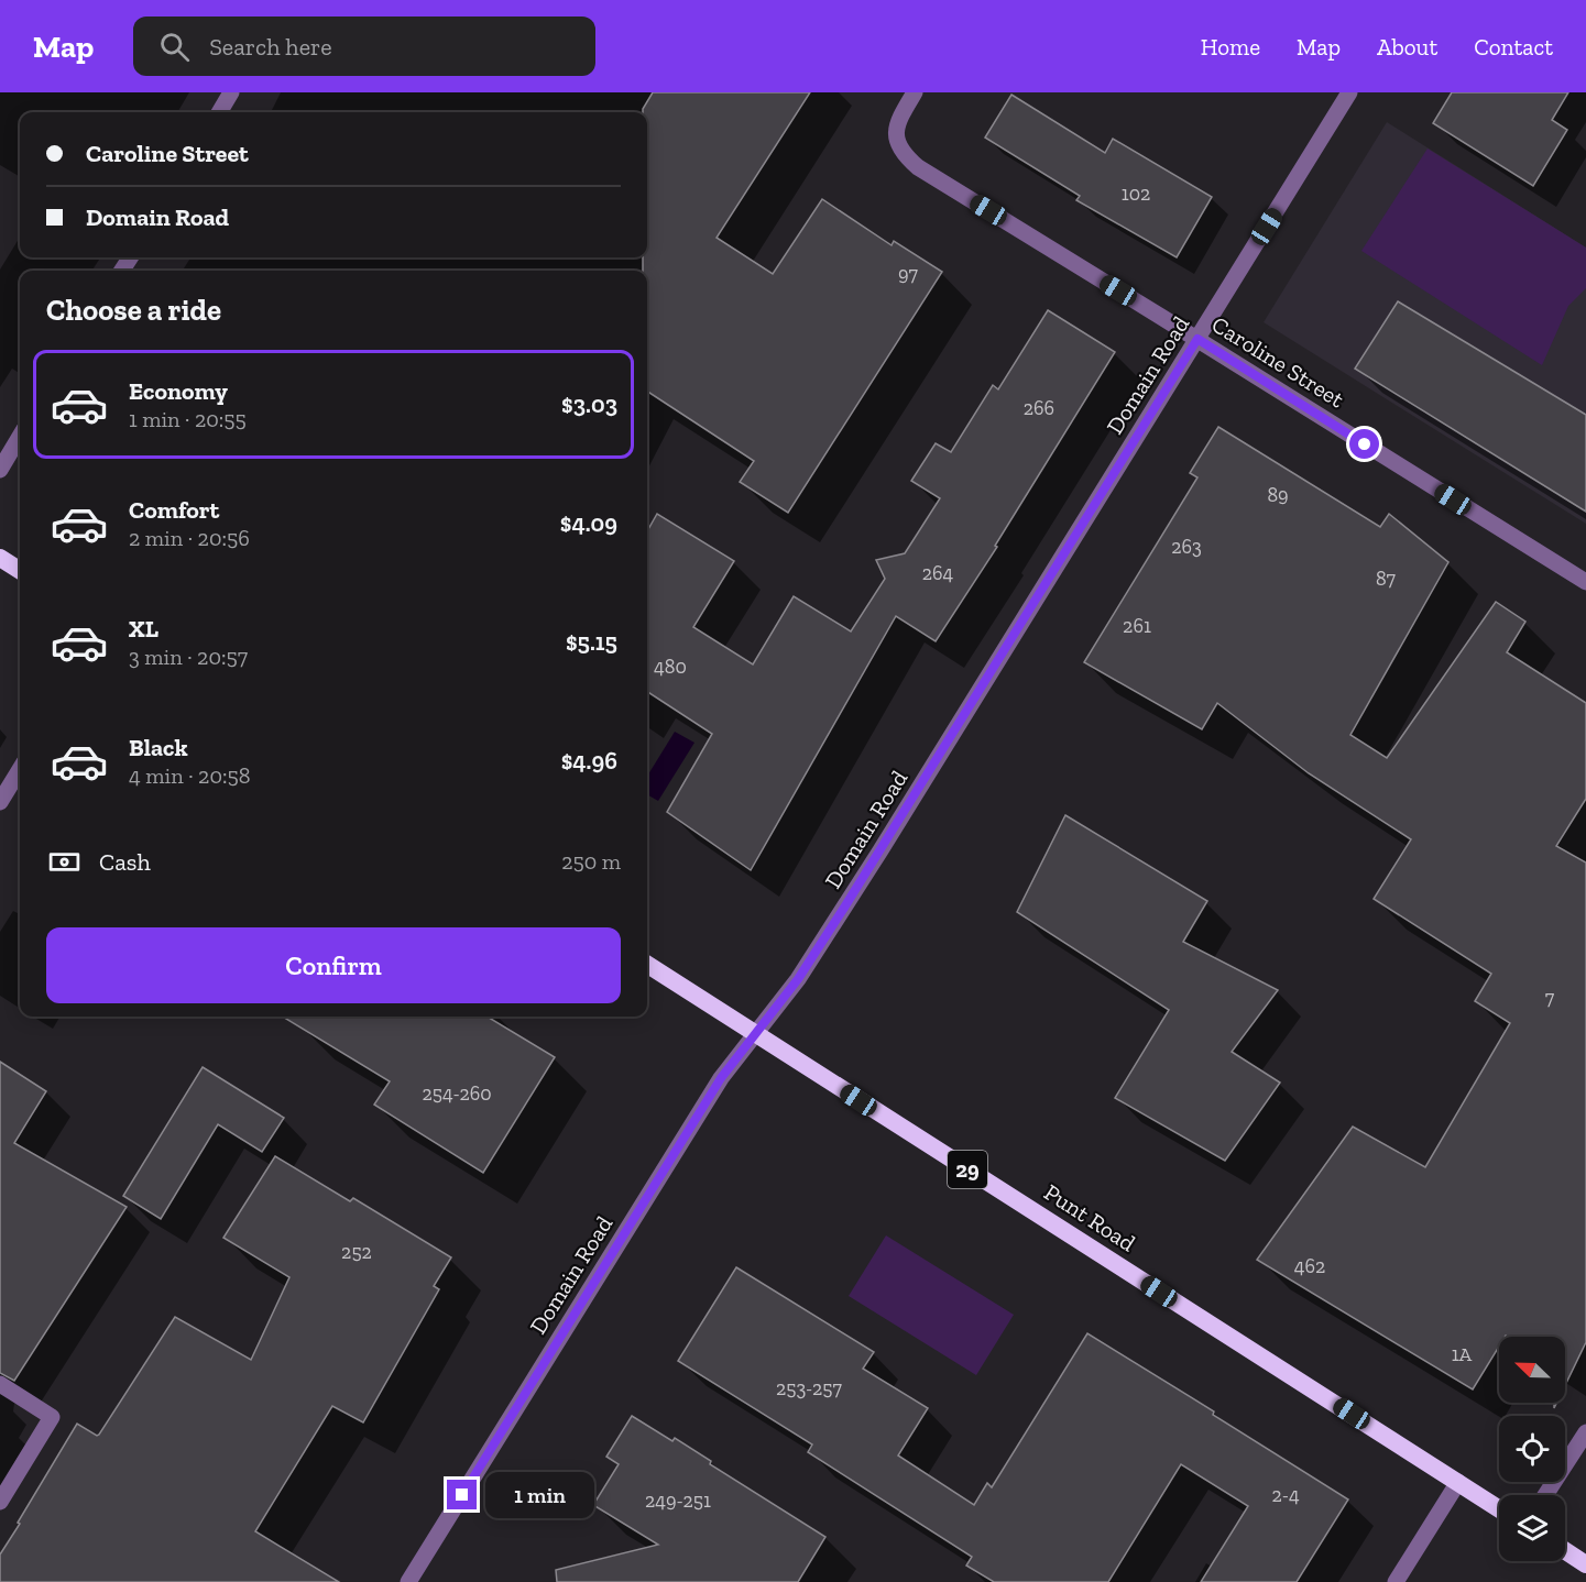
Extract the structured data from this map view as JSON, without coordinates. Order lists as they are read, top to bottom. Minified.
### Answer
{"streets":{"highway":["29","Punt Road"],"street":["Caroline Street","Domain Road"]},"crossings":[["Caroline Street","Domain Road"],["Domain Road","Punt Road"]],"house_numbers":["102","97","266","89","263","264","87","261","480","7","254-260","252","462","1A","253-257","2-4","249-251"],"north":"top left","page":{"header":"Map","search":"Search here","nav":["Home","Map","About","Contact"],"banner":["Caroline Street","Domain Road"],"heading":"Choose a ride","list":[{"name":"Economy","note":"1 min · 20:55","value":"$3.03"},{"name":"Comfort","note":"2 min · 20:56","value":"$4.09"},{"name":"XL","note":"3 min · 20:57","value":"$5.15"},{"name":"Black","note":"4 min · 20:58","value":"$4.96"}],"pay":["Cash","250 m"],"buttons":"Confirm","bubble":"1 min"}}
